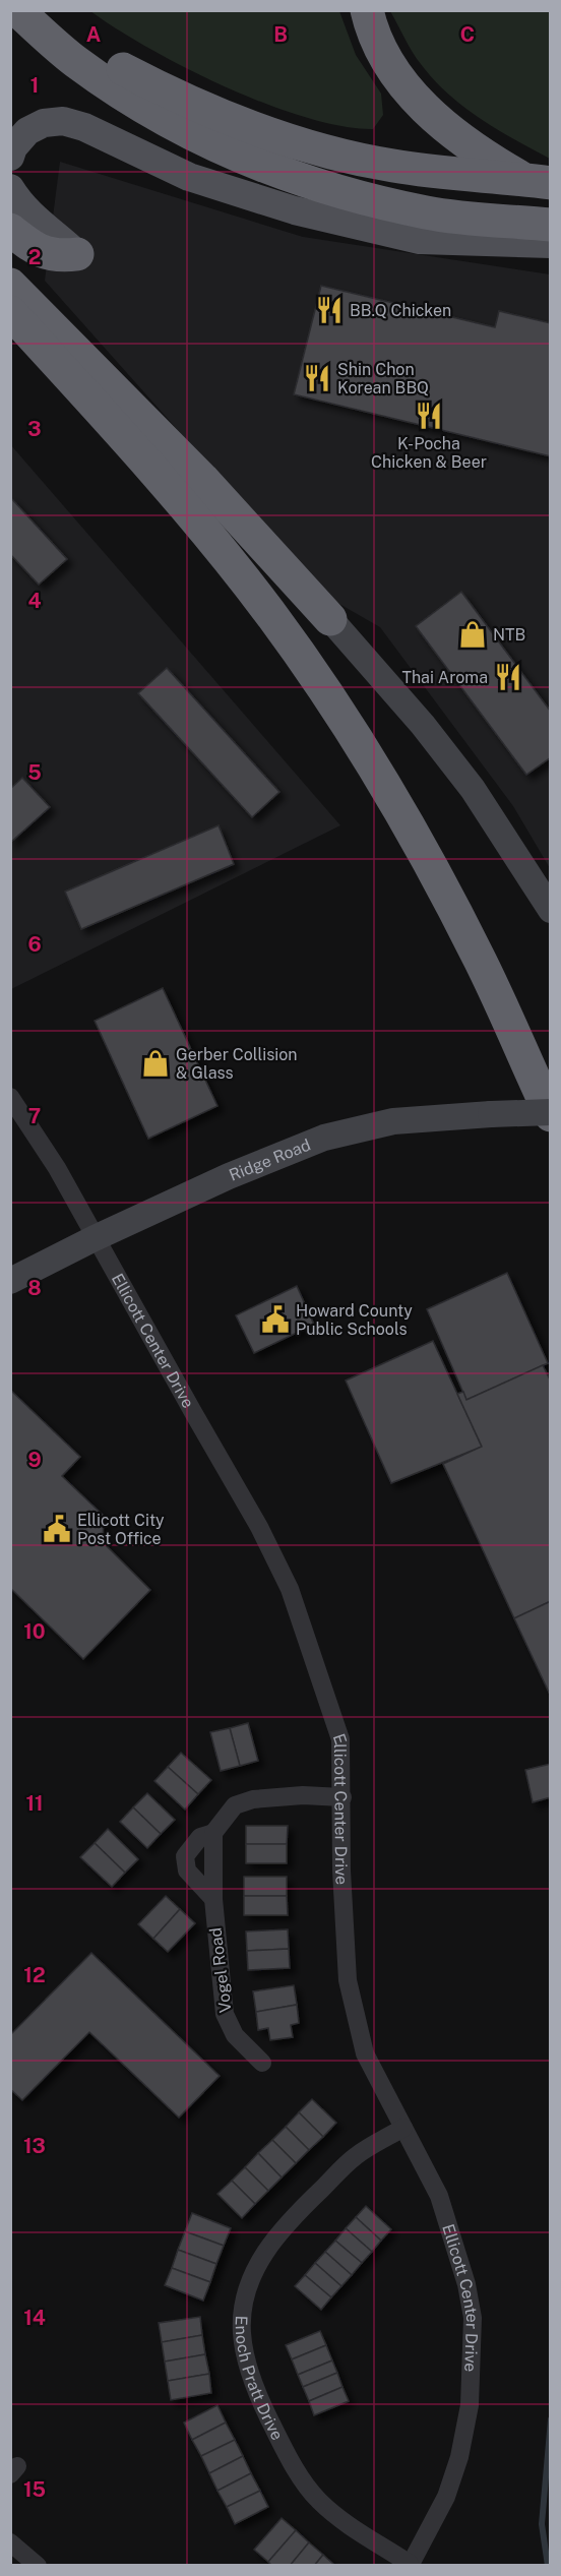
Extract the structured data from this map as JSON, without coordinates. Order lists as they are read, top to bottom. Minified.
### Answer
{"streets":{"street":["Ridge Road","Ellicott Center Drive","Vogel Road","Enoch Pratt Drive"]},"crossings":[["Ridge Road","Ellicott Center Drive"],["Ellicott Center Drive","Enoch Pratt Drive"]],"places":{"restaurant":["BB.Q Chicken","Shin Chon Korean BBQ","K-Pocha Chicken & Beer","Thai Aroma"],"shop":["NTB","Gerber Collision & Glass"],"public building":["Howard County Public Schools","Ellicott City Post Office"]},"grid":{"columns":["A","B","C"],"rows":["1","2","3","4","5","6","7","8","9","10","11","12","13","14","15"]}}
